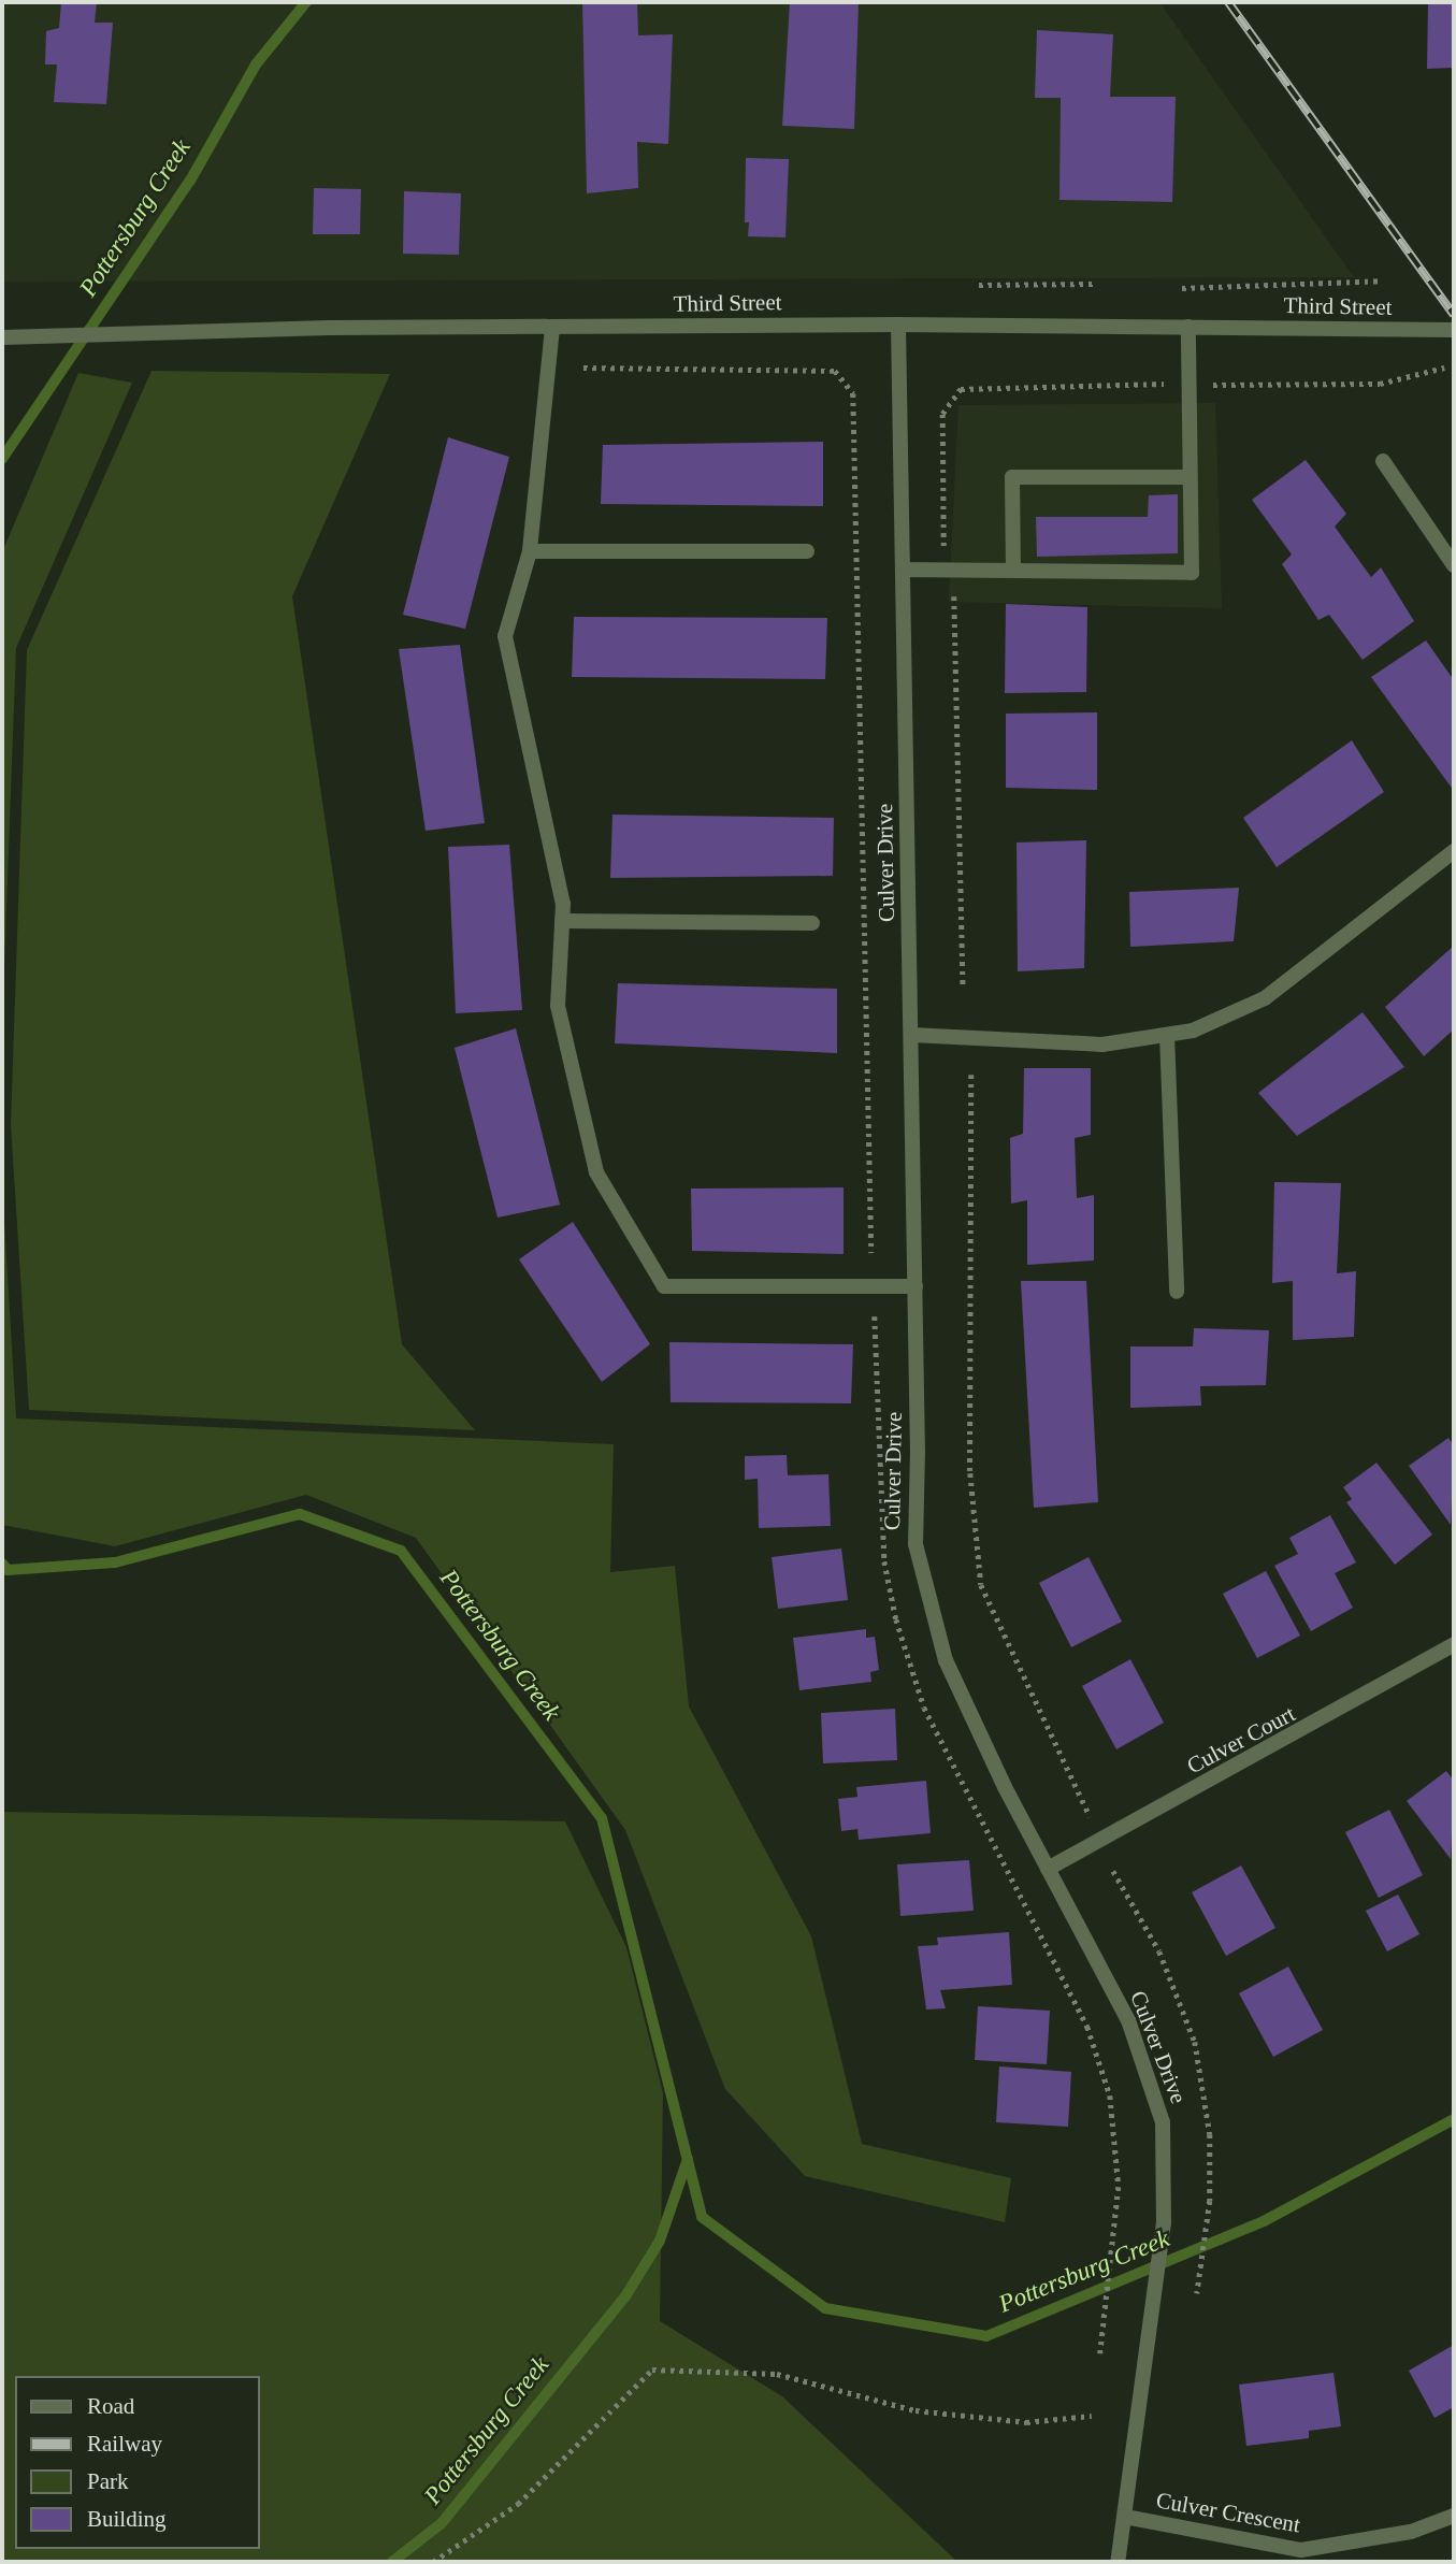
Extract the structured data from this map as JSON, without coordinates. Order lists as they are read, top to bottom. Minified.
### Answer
{"streets":{"street":["Third Street","Culver Drive","Culver Court","Culver Crescent"]},"crossings":[["Third Street","Culver Drive"],["Culver Drive","Culver Court"],["Culver Drive","Culver Crescent"]],"water":["Pottersburg Creek"],"legend":["Road","Railway","Park","Building"]}
